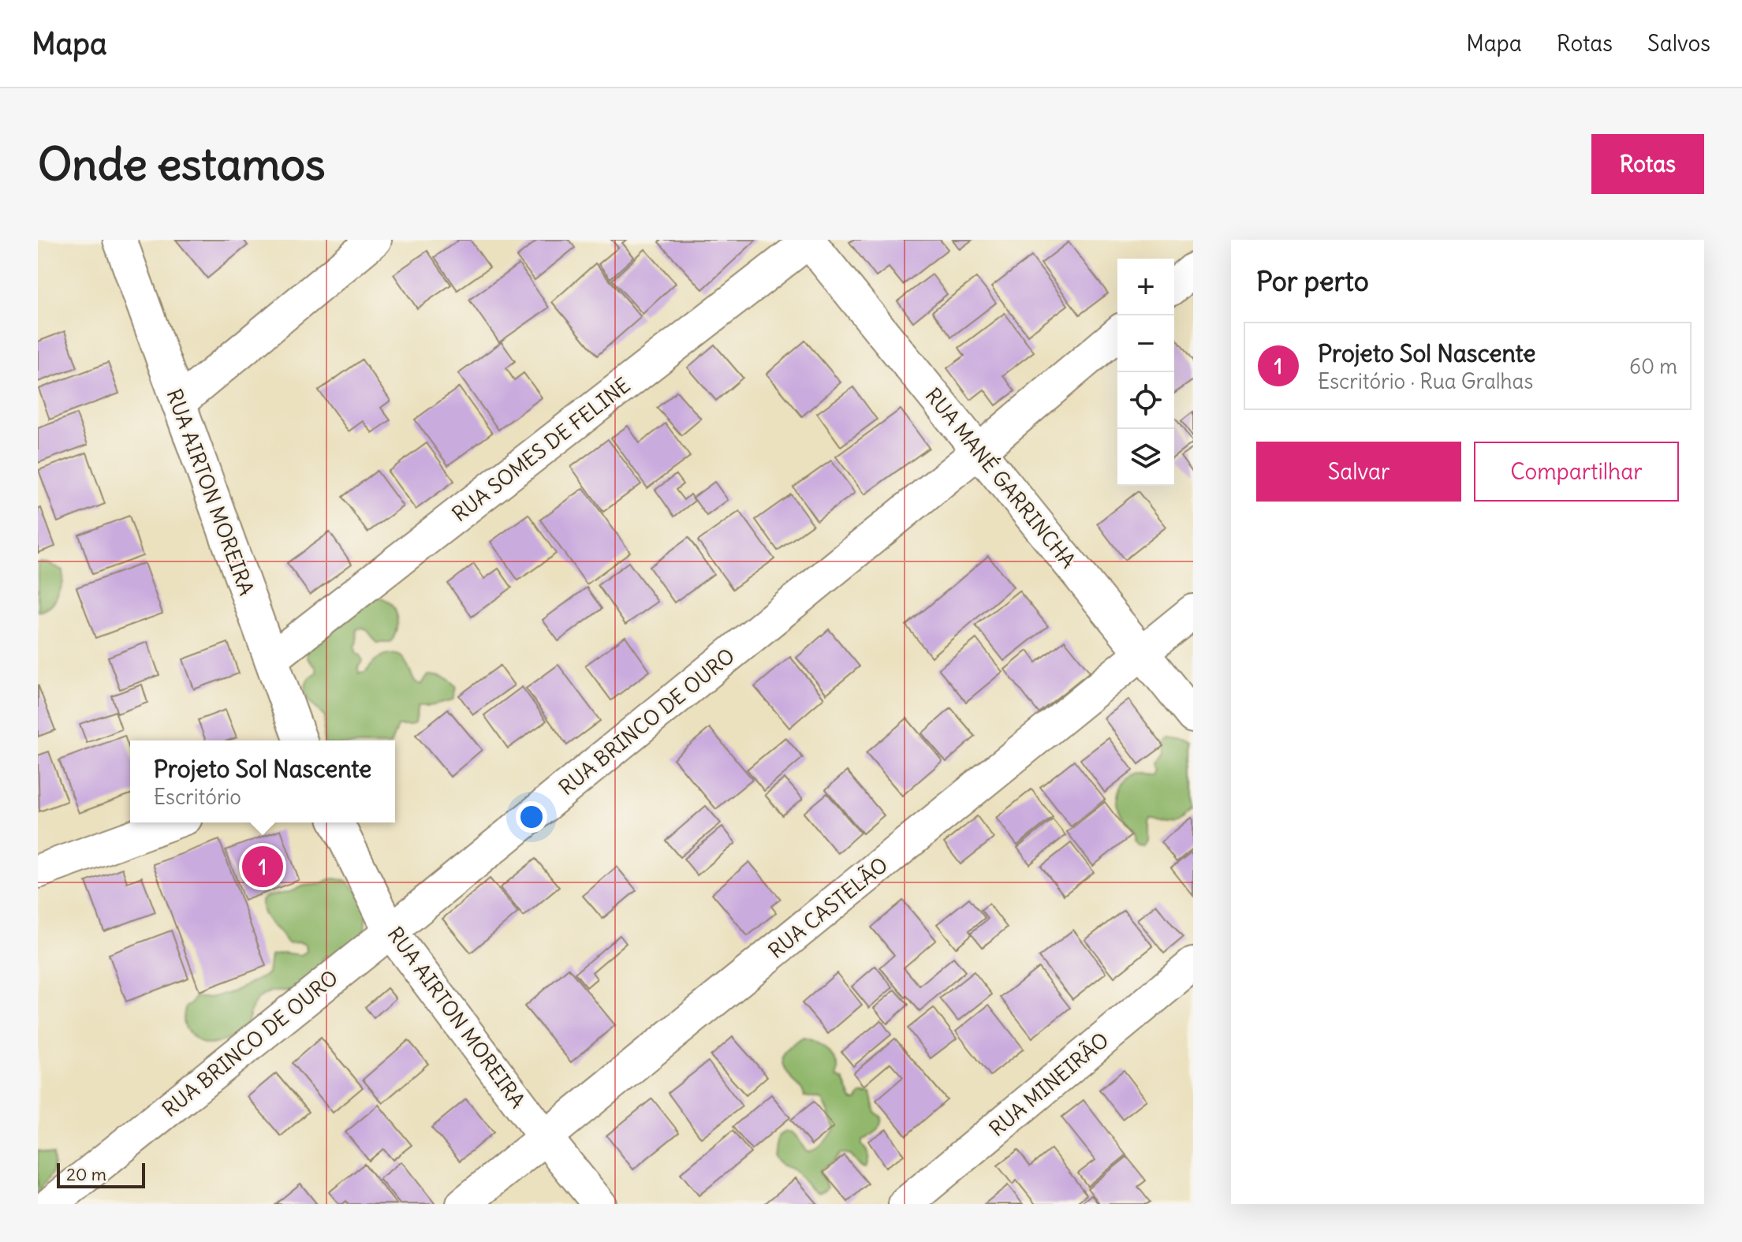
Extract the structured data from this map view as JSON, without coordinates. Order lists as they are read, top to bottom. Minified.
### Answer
{"streets":{"street":["RUA SOMES DE FELINE","RUA MANÉ GARRINCHA","RUA AIRTON MOREIRA","RUA BRINCO DE OURO","RUA CASTELÃO","RUA MINEIRÃO"]},"crossings":[["RUA SOMES DE FELINE","RUA MANÉ GARRINCHA"],["RUA SOMES DE FELINE","RUA AIRTON MOREIRA"],["RUA MANÉ GARRINCHA","RUA BRINCO DE OURO"],["RUA MANÉ GARRINCHA","RUA CASTELÃO"],["RUA AIRTON MOREIRA","RUA BRINCO DE OURO"],["RUA AIRTON MOREIRA","RUA CASTELÃO"]],"scale_bar":"20 m","page":{"header":"Mapa","nav":["Mapa","Rotas","Salvos"],"buttons":["Rotas",["Salvar","Compartilhar"]],"title":"Onde estamos","heading":"Por perto","map_buttons":["+","−"],"list":[{"mark":"1","name":"Projeto Sol Nascente","note":"Escritório · Rua Gralhas","value":"60 m"}],"popup":["Projeto Sol Nascente","Escritório"],"pins":"1","scale":"20 m"}}
